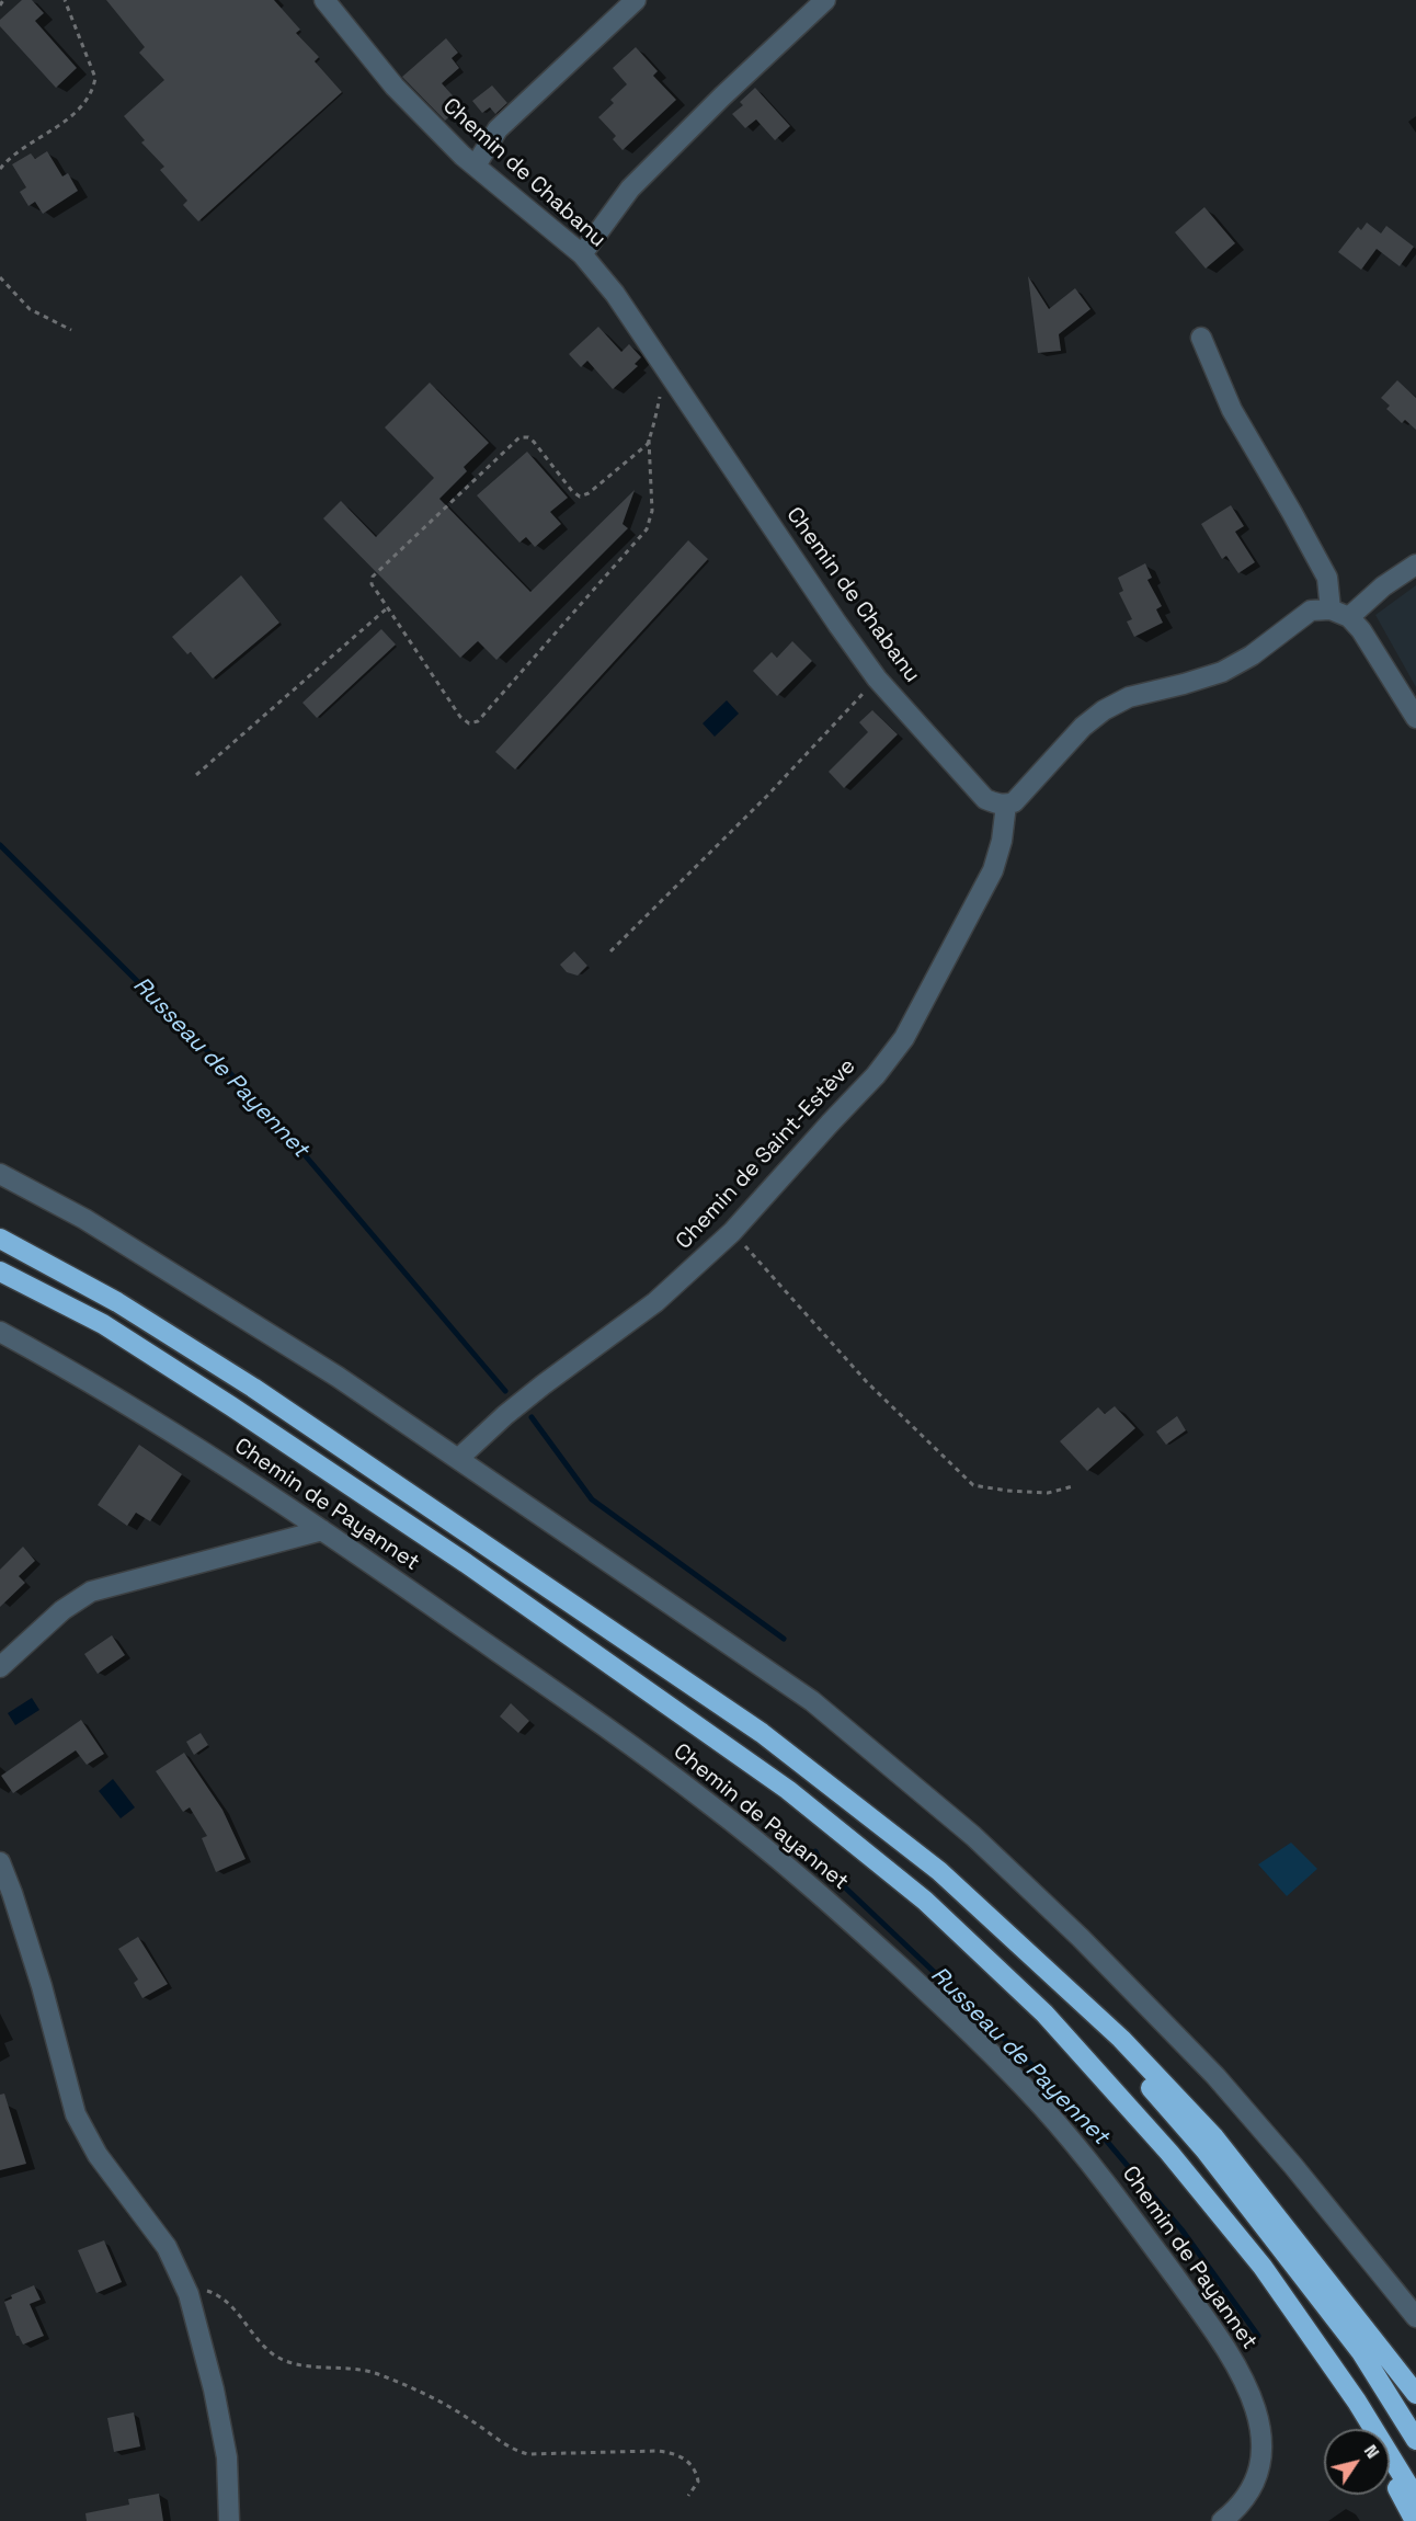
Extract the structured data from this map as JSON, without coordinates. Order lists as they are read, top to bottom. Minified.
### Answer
{"streets":{"street":["Chemin de Chabanu","Chemin de Saint-Estève","Chemin de Payannet"]},"crossings":[["Chemin de Chabanu","Chemin de Saint-Estève"]],"water":["Russeau de Payennet"],"north":"top right"}
